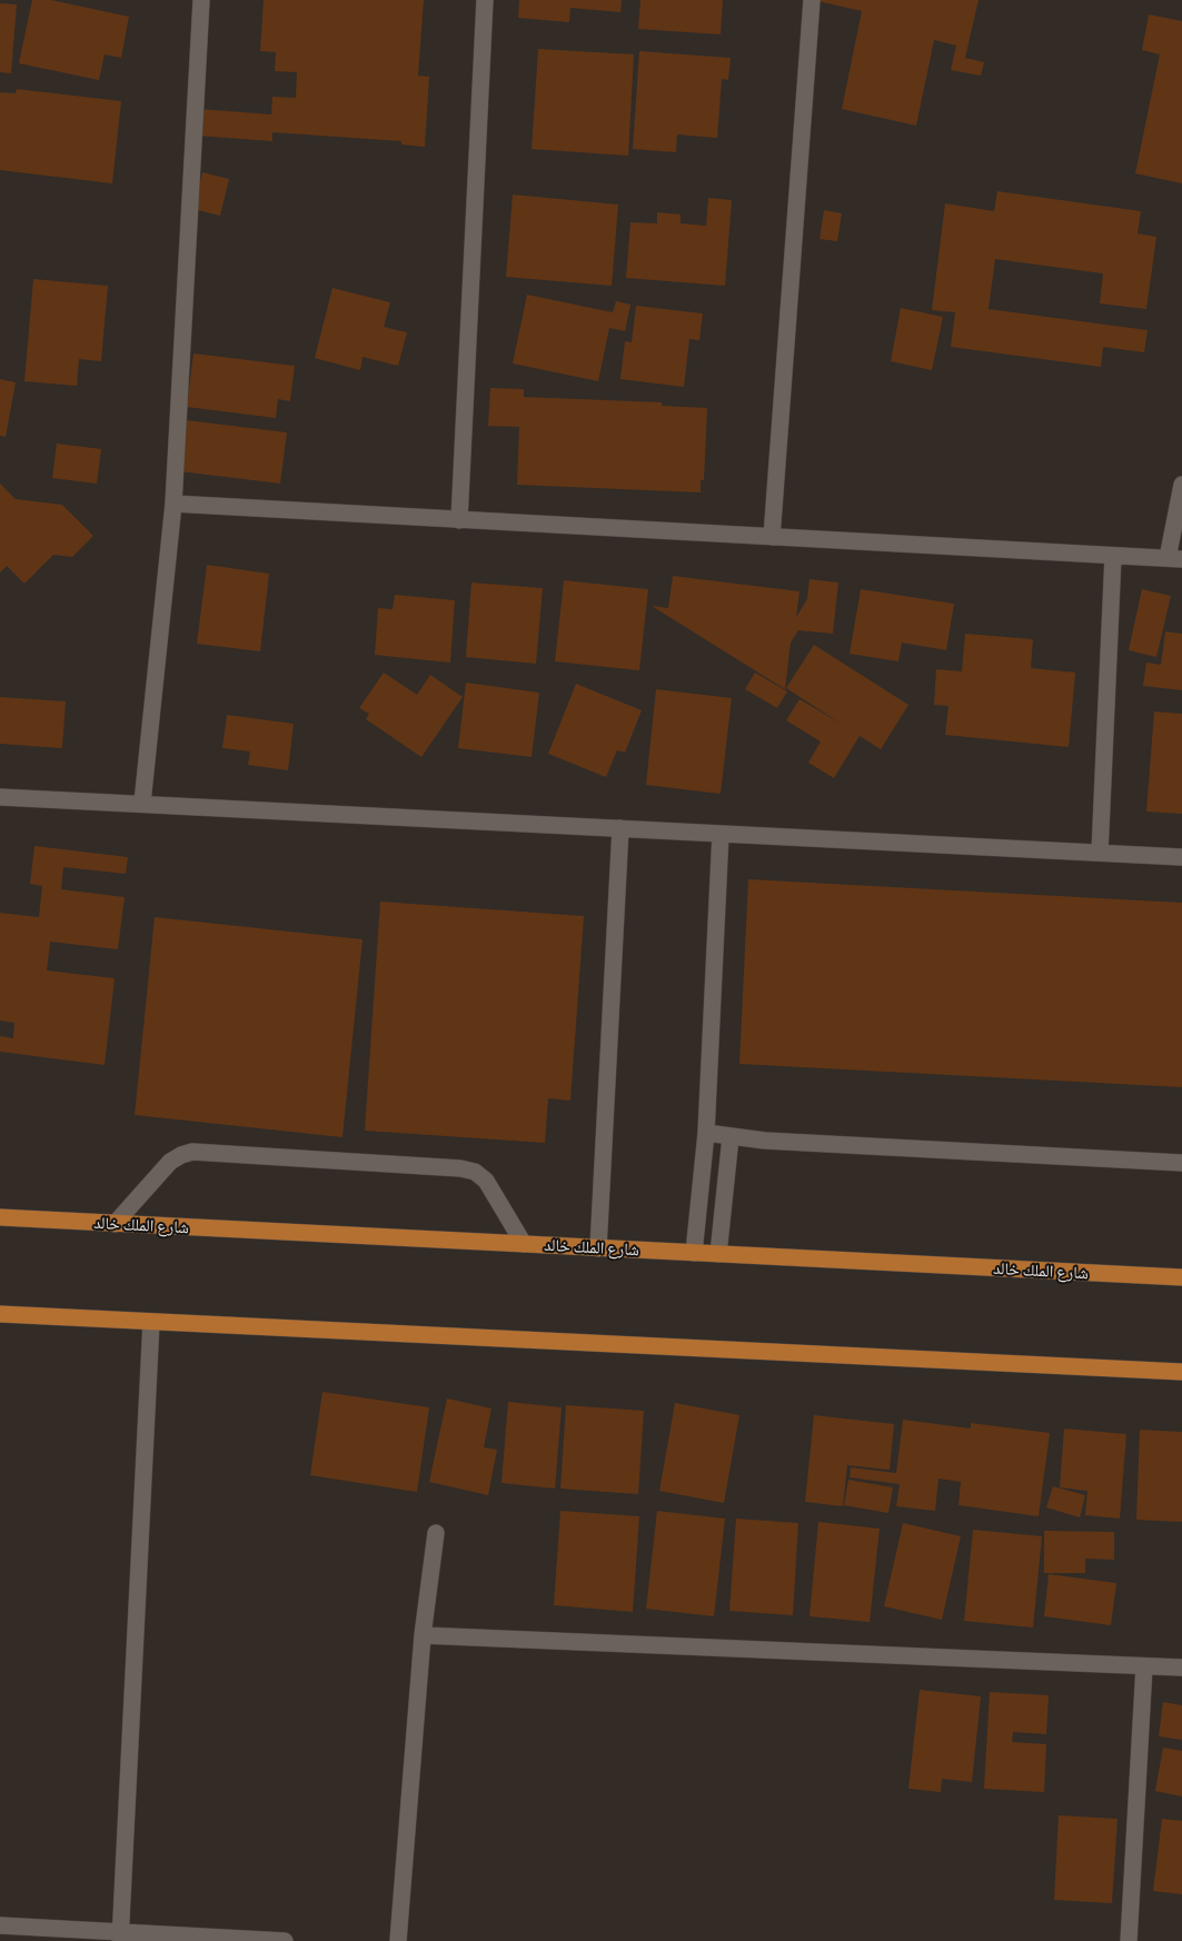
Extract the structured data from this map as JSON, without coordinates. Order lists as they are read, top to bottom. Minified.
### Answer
{"streets":{"main road":["شارع الملك خالد"]}}
